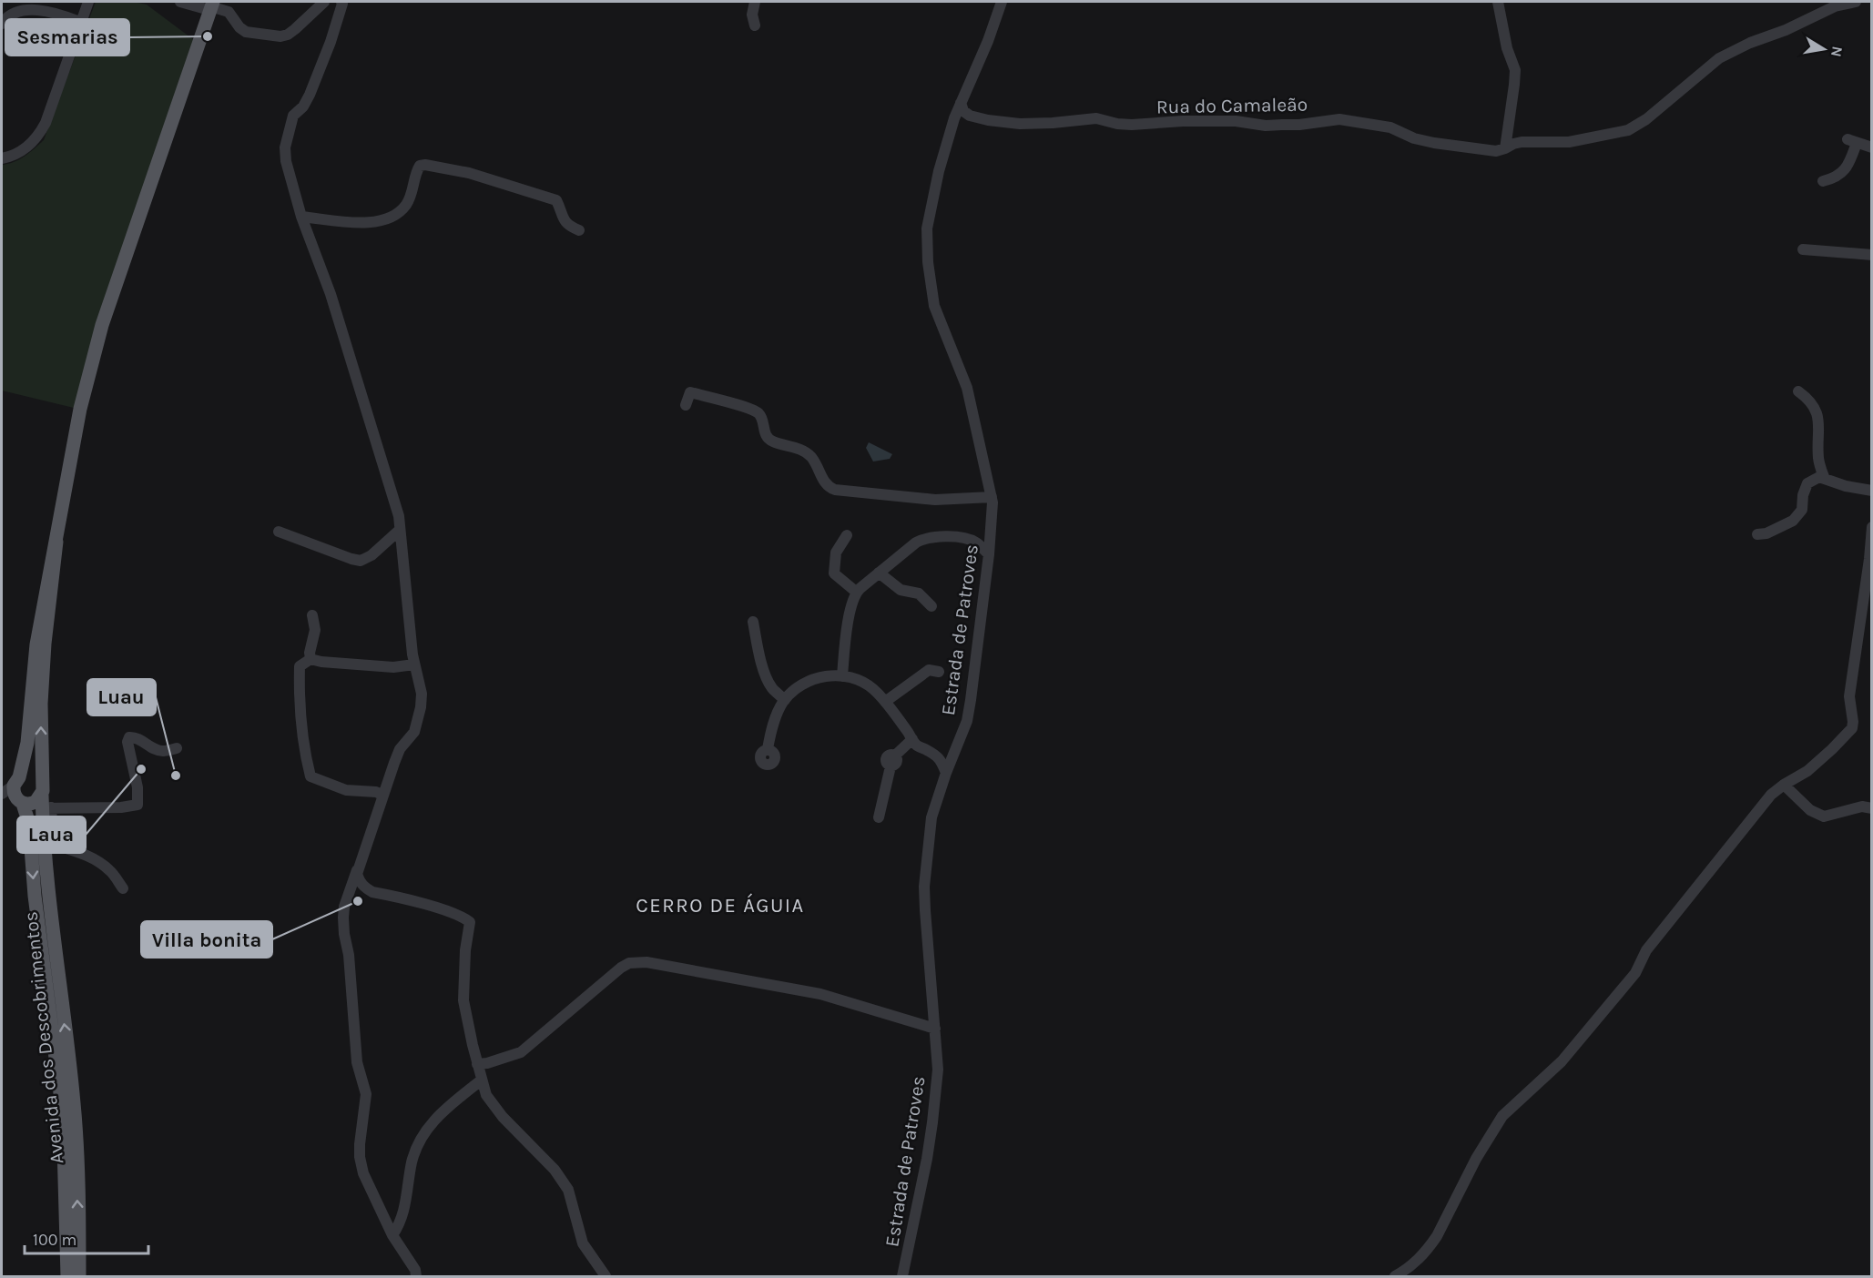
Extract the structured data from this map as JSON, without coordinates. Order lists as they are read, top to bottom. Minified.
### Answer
{"streets":{"main road":["Avenida dos Descobrimentos"],"street":["Rua do Camaleão","Estrada de Patroves"]},"districts":["CERRO DE ÁGUIA"],"places":["Sesmarias","Laua","Luau","Villa bonita"],"scale_bar":"100 m","north":"right"}
